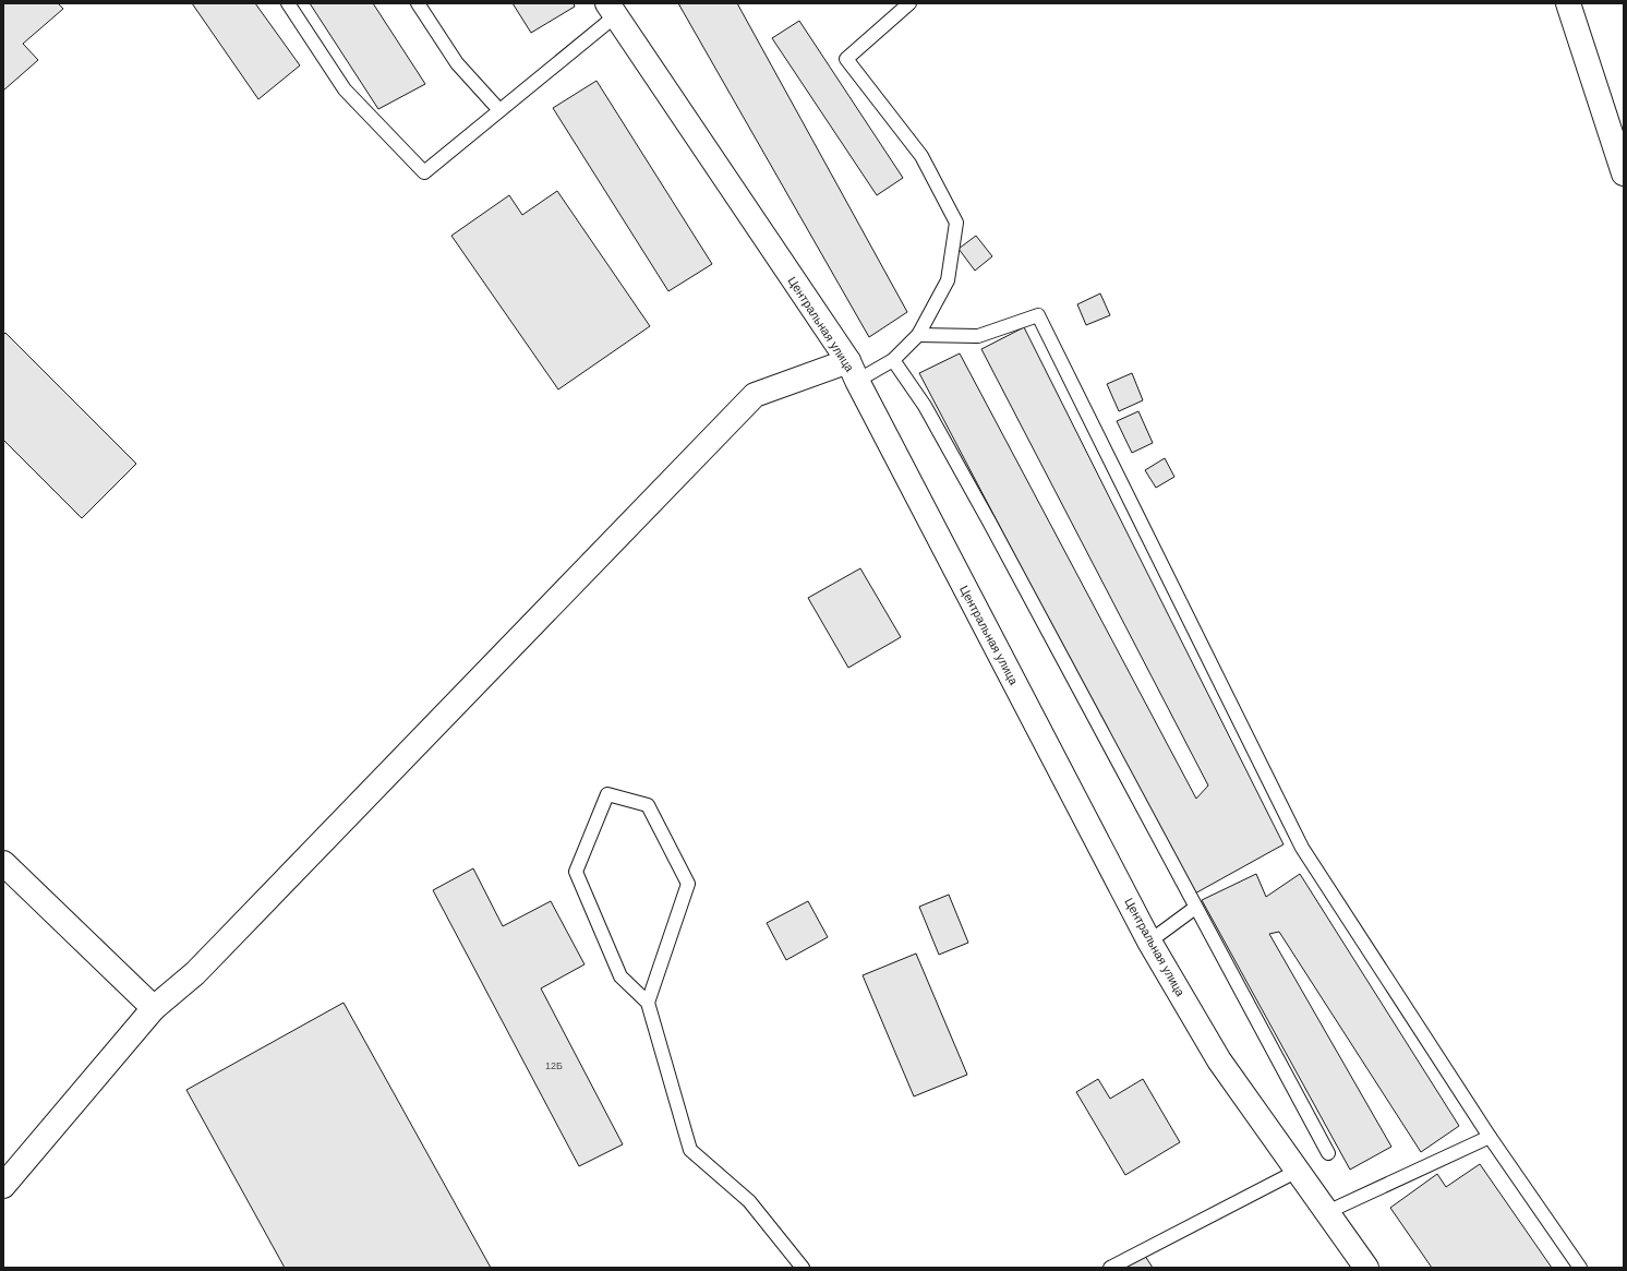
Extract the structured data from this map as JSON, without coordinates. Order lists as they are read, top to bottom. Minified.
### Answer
{"streets":{"street":["Центральная улица"]},"house_numbers":["12Б"]}
